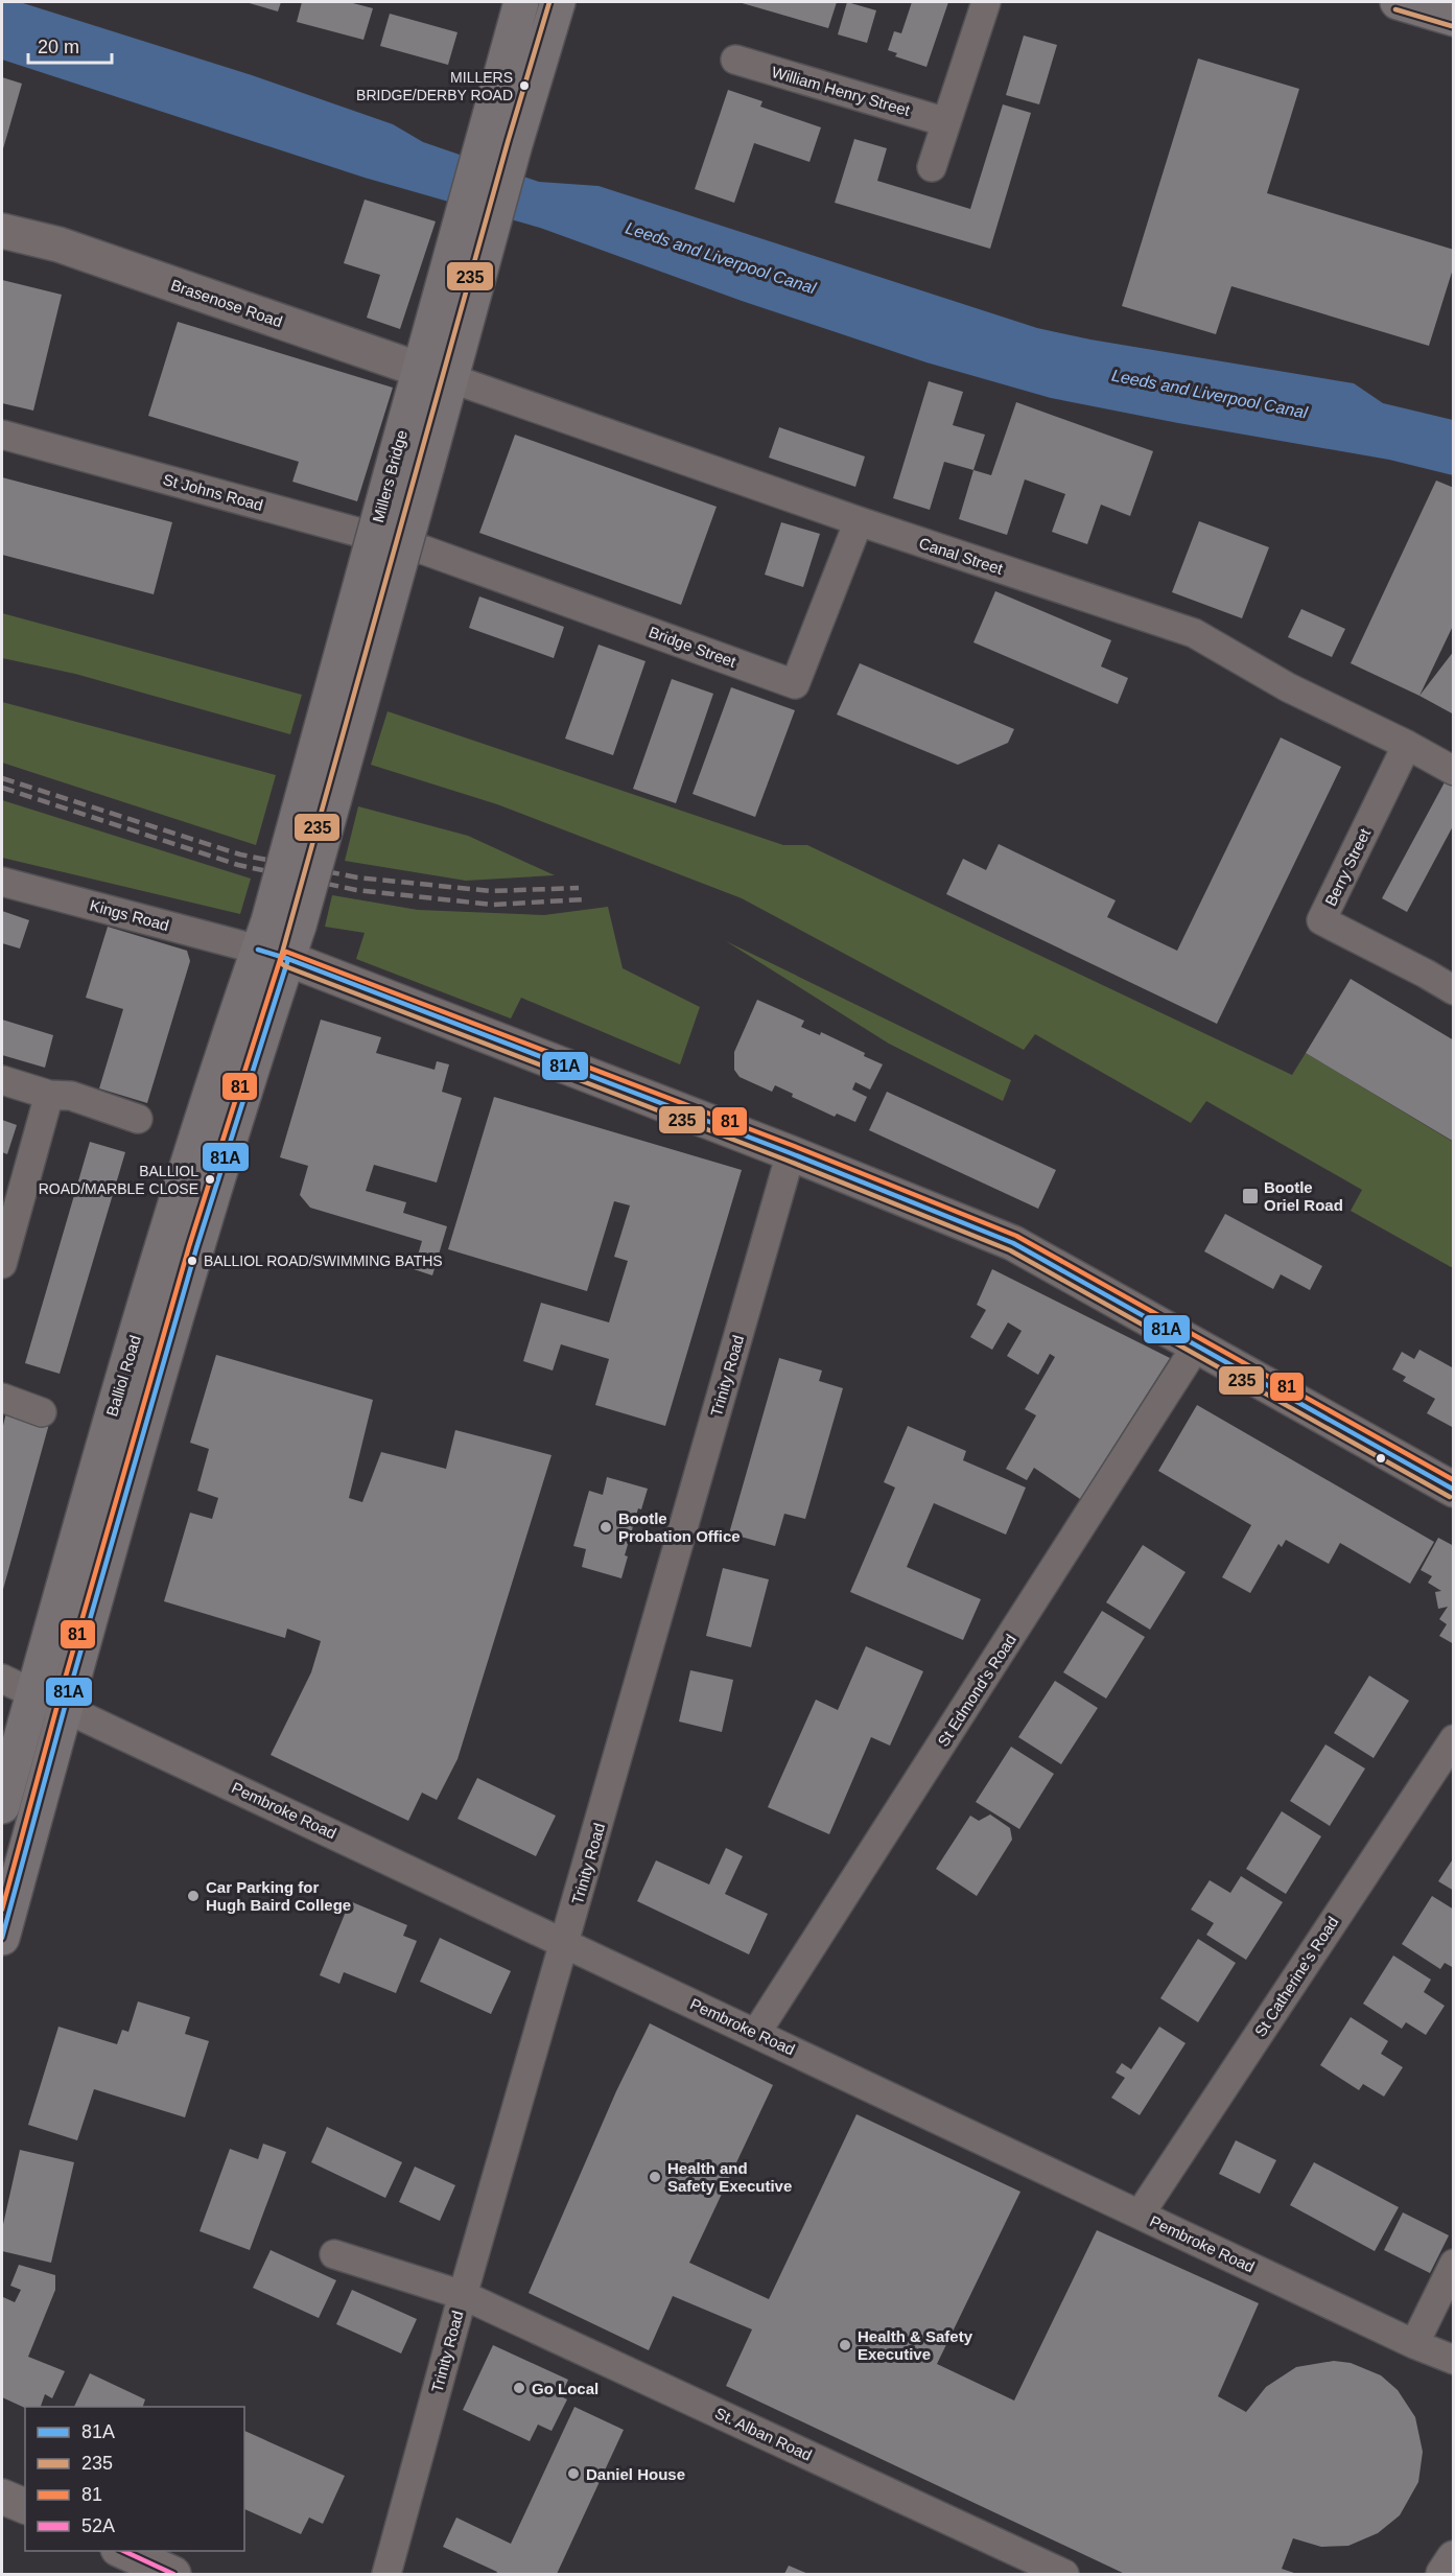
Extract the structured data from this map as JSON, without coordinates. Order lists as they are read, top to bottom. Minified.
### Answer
{"streets":{"highway":["Millers Bridge","Balliol Road"],"main road":["Brasenose Road"],"street":["William Henry Street","St Johns Road","Canal Street","Bridge Street","Berry Street","Kings Road","Trinity Road","St Edmond's Road","Pembroke Road","St Catherine's Road","St. Alban Road"]},"crossings":[["Brasenose Road","Millers Bridge"],["Brasenose Road","Canal Street"],["Millers Bridge","Canal Street"],["Millers Bridge","Kings Road"],["Millers Bridge","Balliol Road"],["St Johns Road","Bridge Street"],["Canal Street","Bridge Street"],["Canal Street","Berry Street"],["Kings Road","Balliol Road"],["Balliol Road","Pembroke Road"],["Trinity Road","Pembroke Road"],["Trinity Road","St. Alban Road"],["St Edmond's Road","Pembroke Road"],["Pembroke Road","St Catherine's Road"]],"water":["Leeds and Liverpool Canal"],"places":{"other":["MILLERS BRIDGE/DERBY ROAD","BALLIOL ROAD/MARBLE CLOSE","BALLIOL ROAD/SWIMMING BATHS","Bootle Probation Office","Car Parking for Hugh Baird College","Health and Safety Executive","Health & Safety Executive","Go Local","Daniel House"],"transit":["Bootle Oriel Road"]},"lines":["transit line 235","transit line 81A","transit line 81","transit line 52A"],"legend":["81A","235","81","52A"],"scale_bar":"20 m"}
